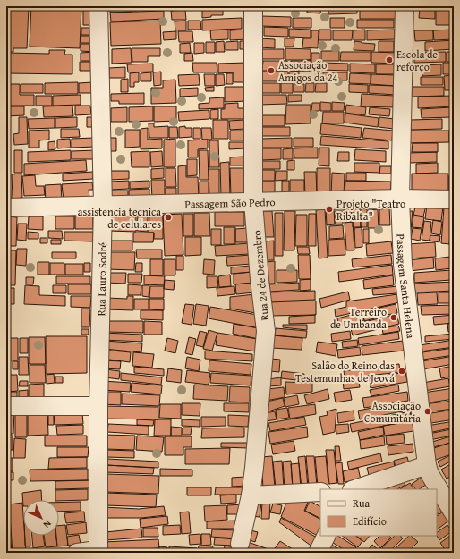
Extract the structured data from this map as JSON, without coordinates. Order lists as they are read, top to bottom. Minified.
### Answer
{"streets":{"street":["Passagem São Pedro","Rua 24 de Dezembro","Rua Lauro Sodré","Passagem Santa Helena"]},"crossings":[["Passagem São Pedro","Rua 24 de Dezembro"],["Passagem São Pedro","Rua Lauro Sodré"],["Passagem São Pedro","Passagem Santa Helena"]],"places":["Escola de reforço","Associação Amigos da 24","Projeto \"Teatro Ribalta\"","assistencia tecnica de celulares","Terreiro de Umbanda","Salão do Reino das Testemunhas de Jeová","Associação Comunitária"],"legend":["Rua","Edifício"],"north":"bottom right"}
